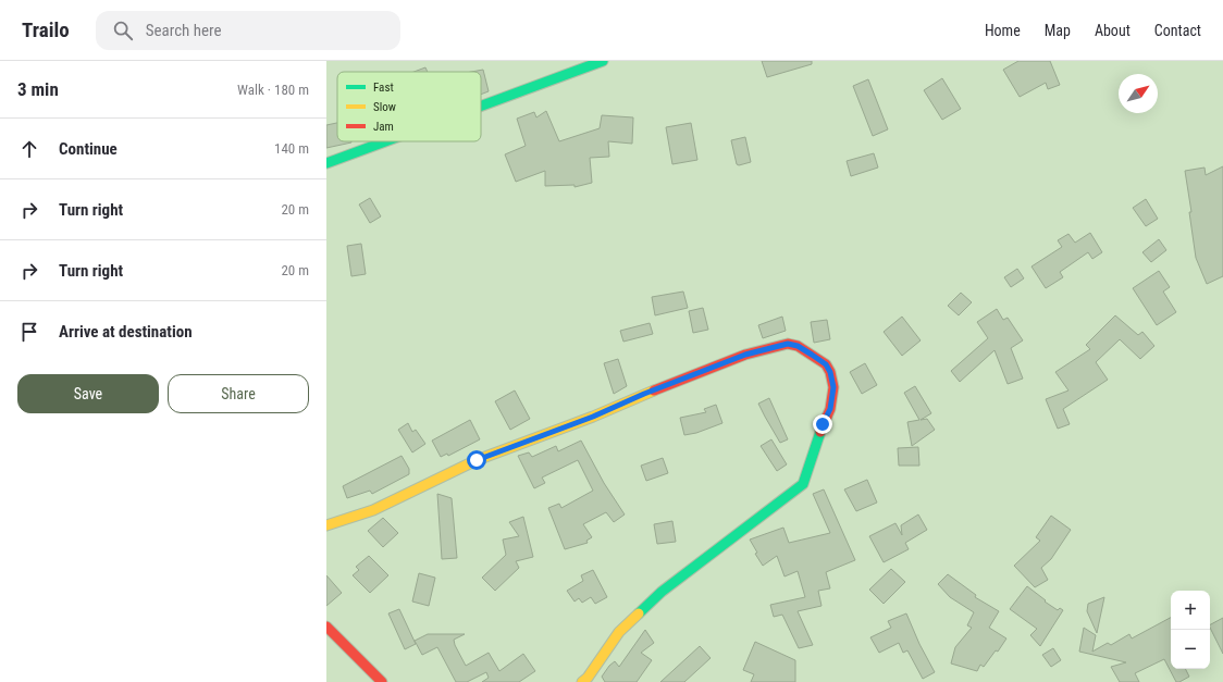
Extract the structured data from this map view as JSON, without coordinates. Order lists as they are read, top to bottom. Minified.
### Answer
{"legend":["Fast","Slow","Jam"],"north":"top right","page":{"header":"Trailo","search":"Search here","nav":["Home","Map","About","Contact"],"heading":["3 min","Walk · 180 m"],"list":[["Continue","140 m"],["Turn right","20 m"],["Turn right","20 m"],"Arrive at destination"],"buttons":["Save","Share"],"map_buttons":["+","−"]}}
